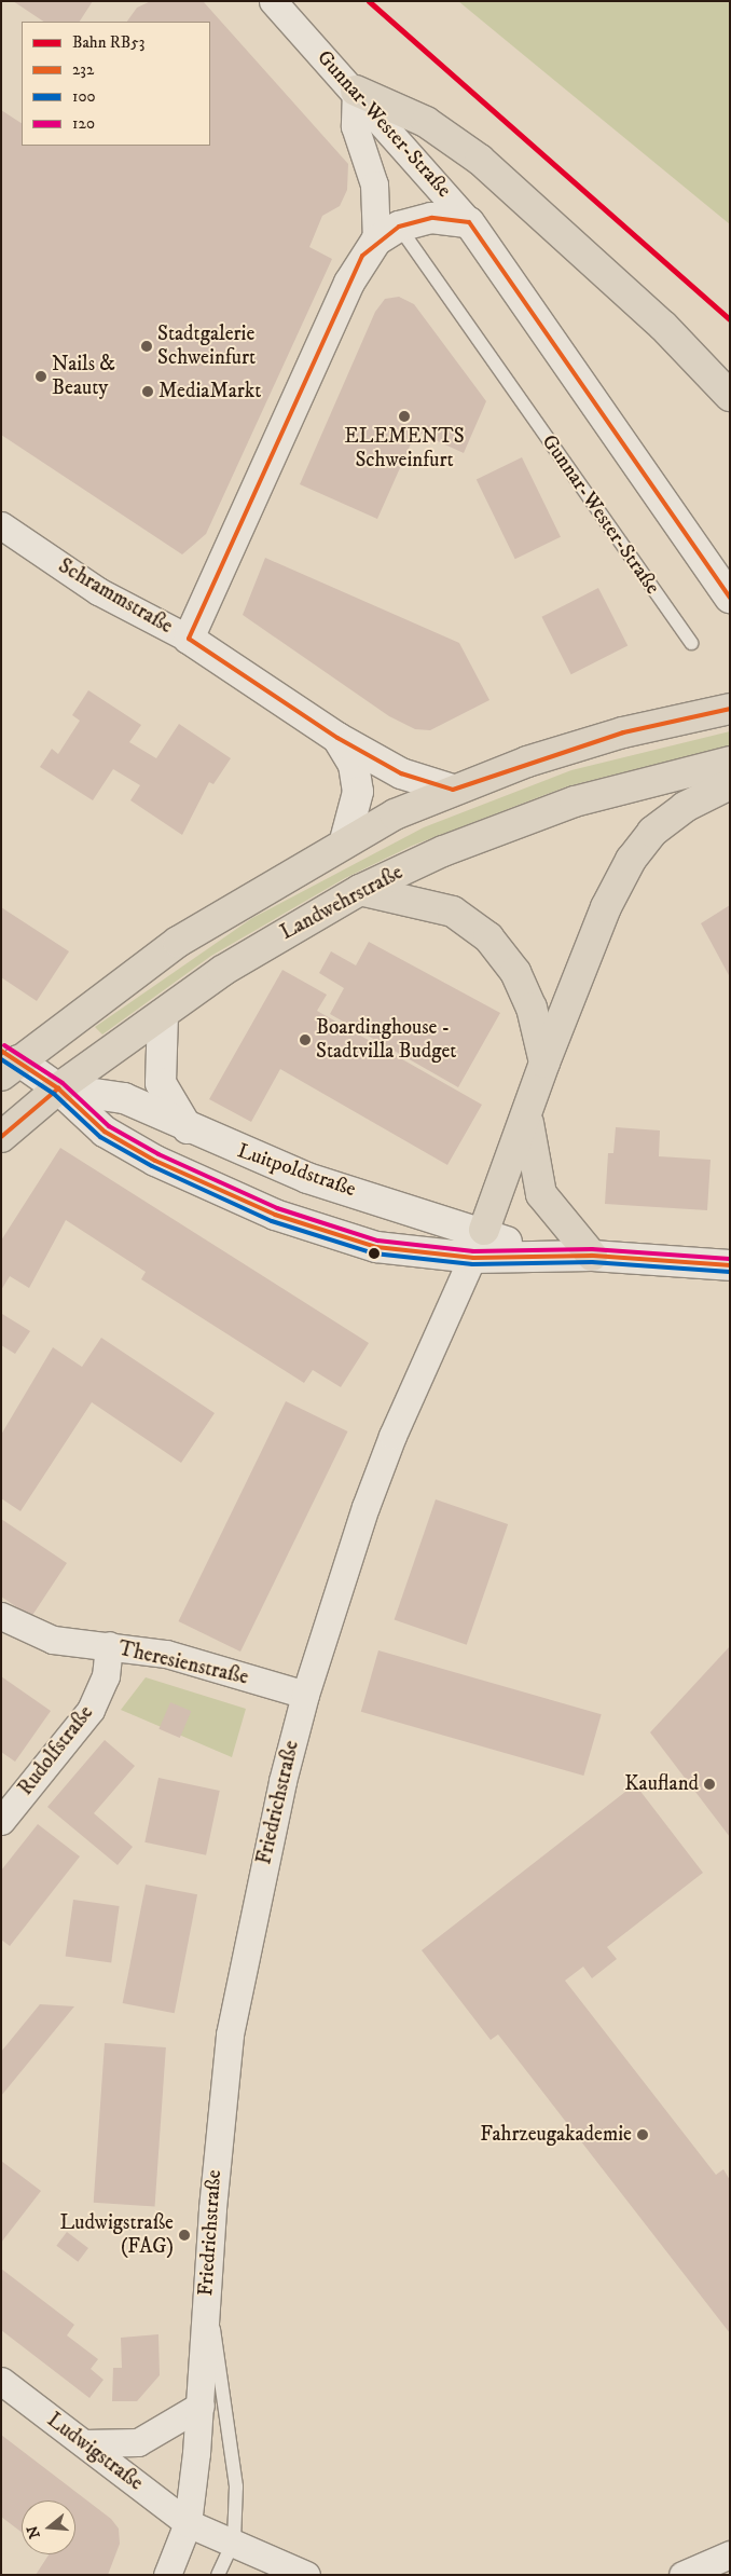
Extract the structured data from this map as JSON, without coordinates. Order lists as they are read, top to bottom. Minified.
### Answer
{"streets":{"main road":["Landwehrstraße"],"street":["Gunnar-Wester-Straße","Schrammstraße","Luitpoldstraße","Theresienstraße","Rudolfstraße","Friedrichstraße","Ludwigstraße"]},"crossings":[["Landwehrstraße","Luitpoldstraße"],["Luitpoldstraße","Friedrichstraße"],["Theresienstraße","Rudolfstraße"],["Theresienstraße","Friedrichstraße"],["Friedrichstraße","Ludwigstraße"]],"places":["Stadtgalerie Schweinfurt","Nails & Beauty","MediaMarkt","ELEMENTS Schweinfurt","Boardinghouse - Stadtvilla Budget","Kaufland","Fahrzeugakademie","Ludwigstraße (FAG)"],"lines":["rail line RB53","transit line 232","transit line 120","transit line 100"],"legend":["Bahn RB53","232","100","120"],"north":"left"}
